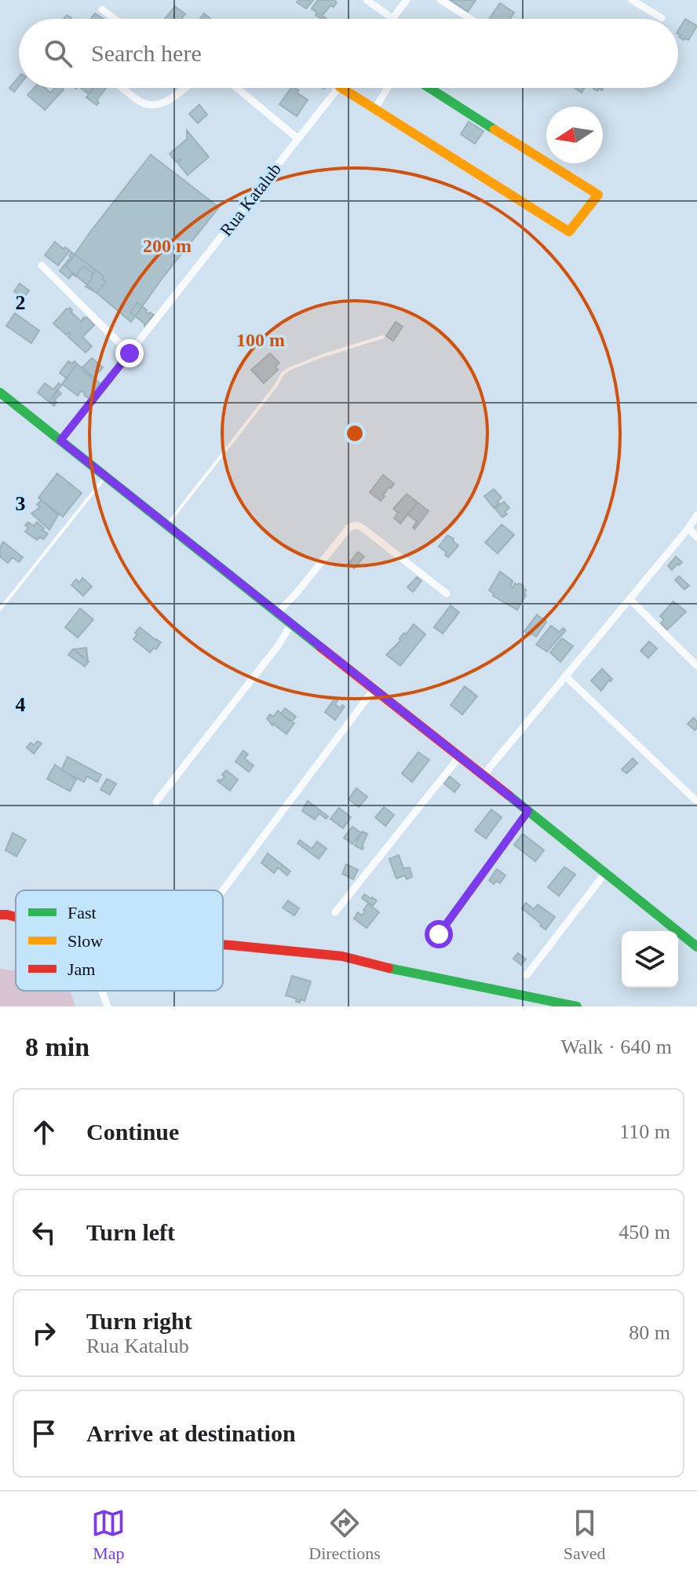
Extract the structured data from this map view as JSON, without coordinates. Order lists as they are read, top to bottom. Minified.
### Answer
{"streets":{"street":["Rua Katalub"]},"legend":["Fast","Slow","Jam"],"north":"left","page":{"search":"Search here","heading":["8 min","Walk · 640 m"],"list":[["Continue","110 m"],["Turn left","450 m"],["Turn right","Rua Katalub","80 m"],"Arrive at destination"],"nav":["Map","Directions","Saved"]},"grid":{"rows":["2","3","4"]},"rings":["200 m","100 m"]}
